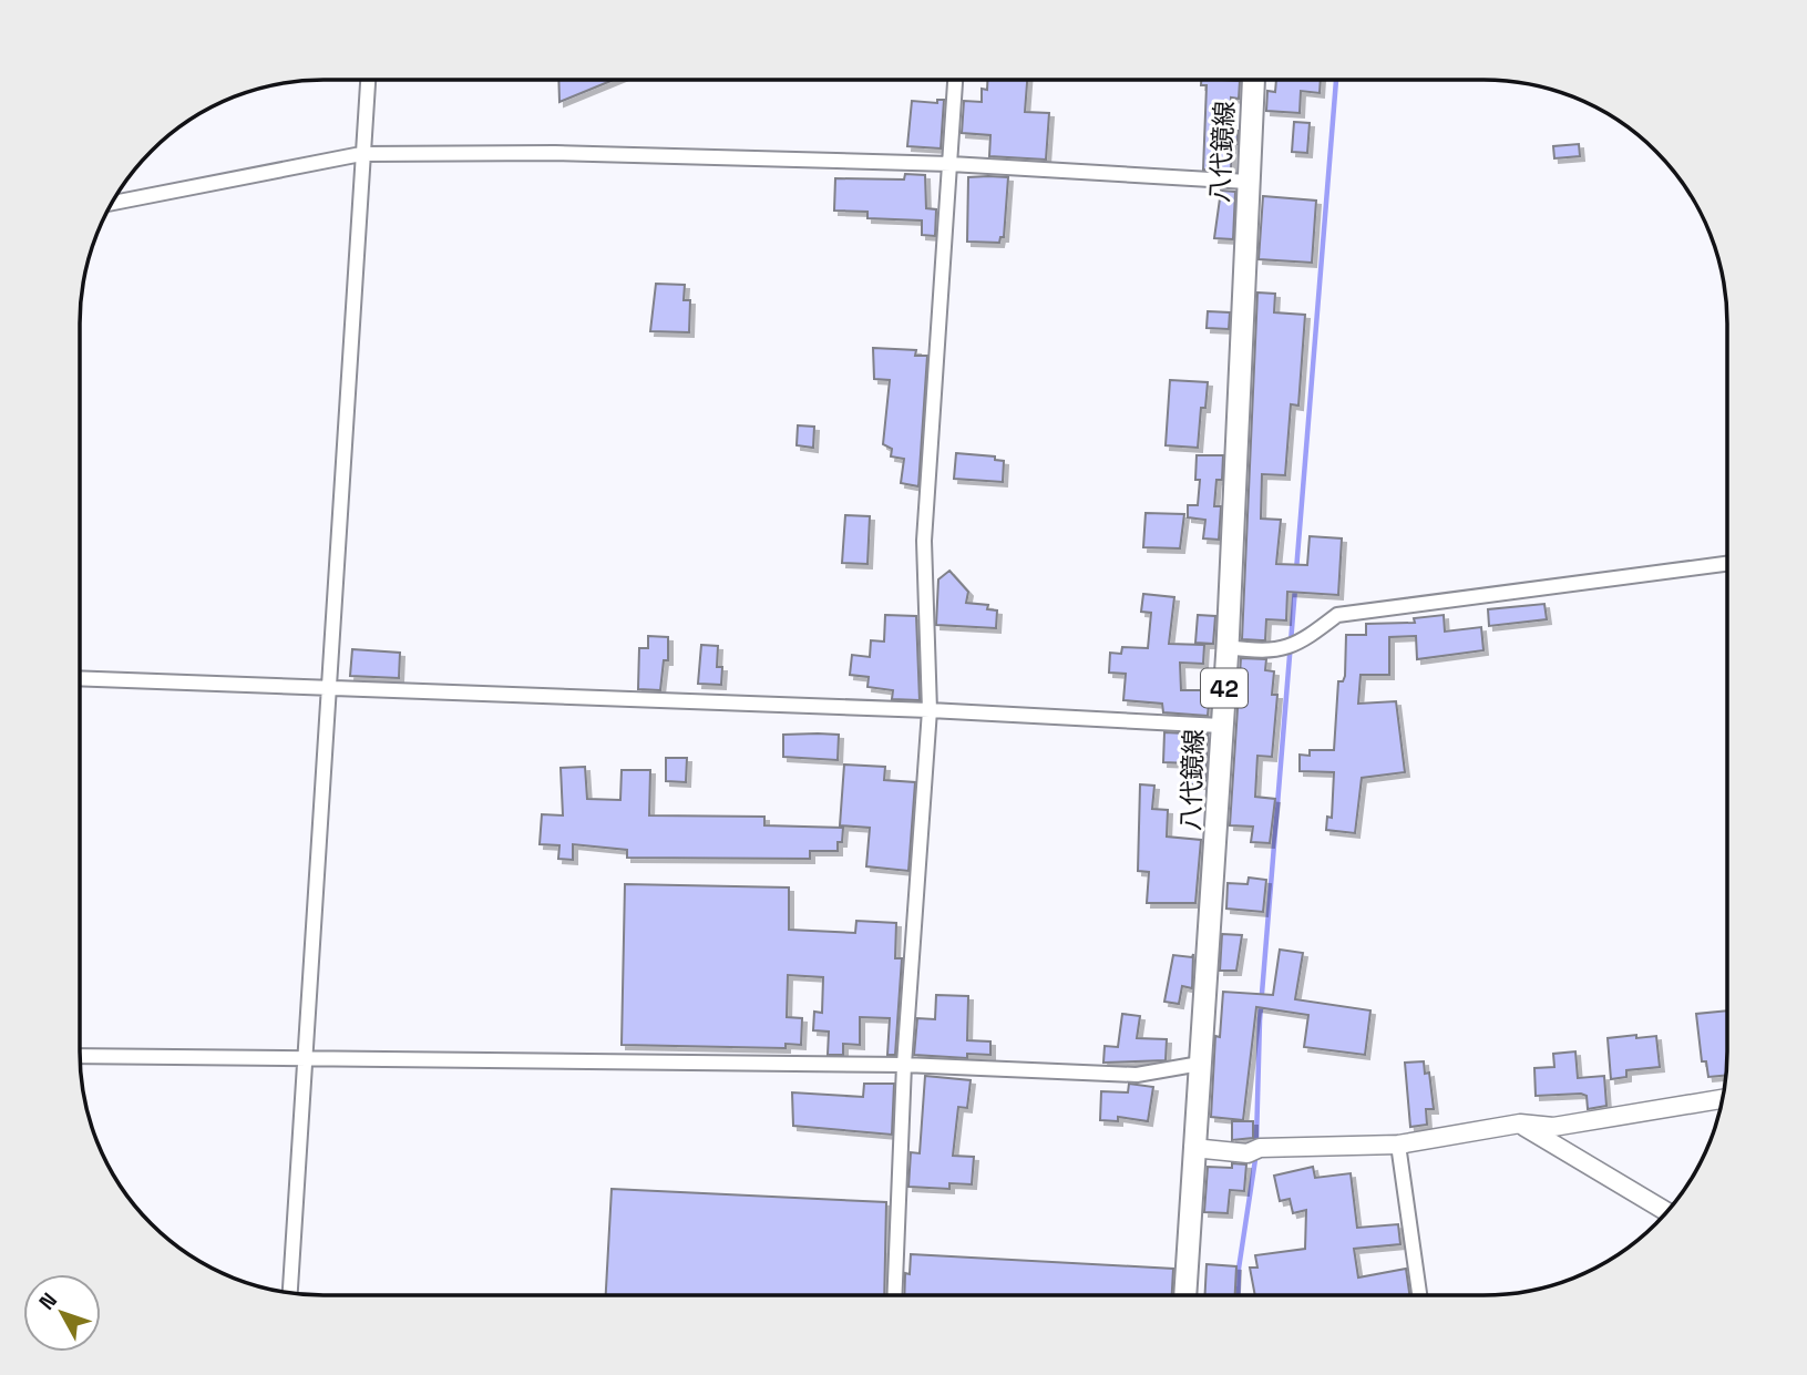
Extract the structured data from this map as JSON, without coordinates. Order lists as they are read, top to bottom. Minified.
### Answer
{"streets":{"main road":["八代鏡線","42"]},"north":"top left"}
